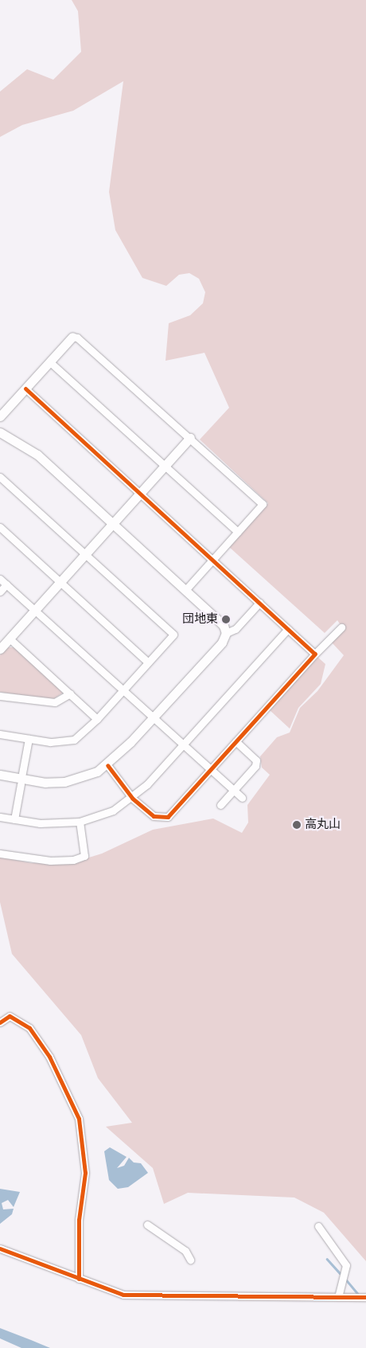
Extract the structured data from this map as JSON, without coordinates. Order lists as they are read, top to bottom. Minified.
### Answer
{"places":["団地東","高丸山"]}
